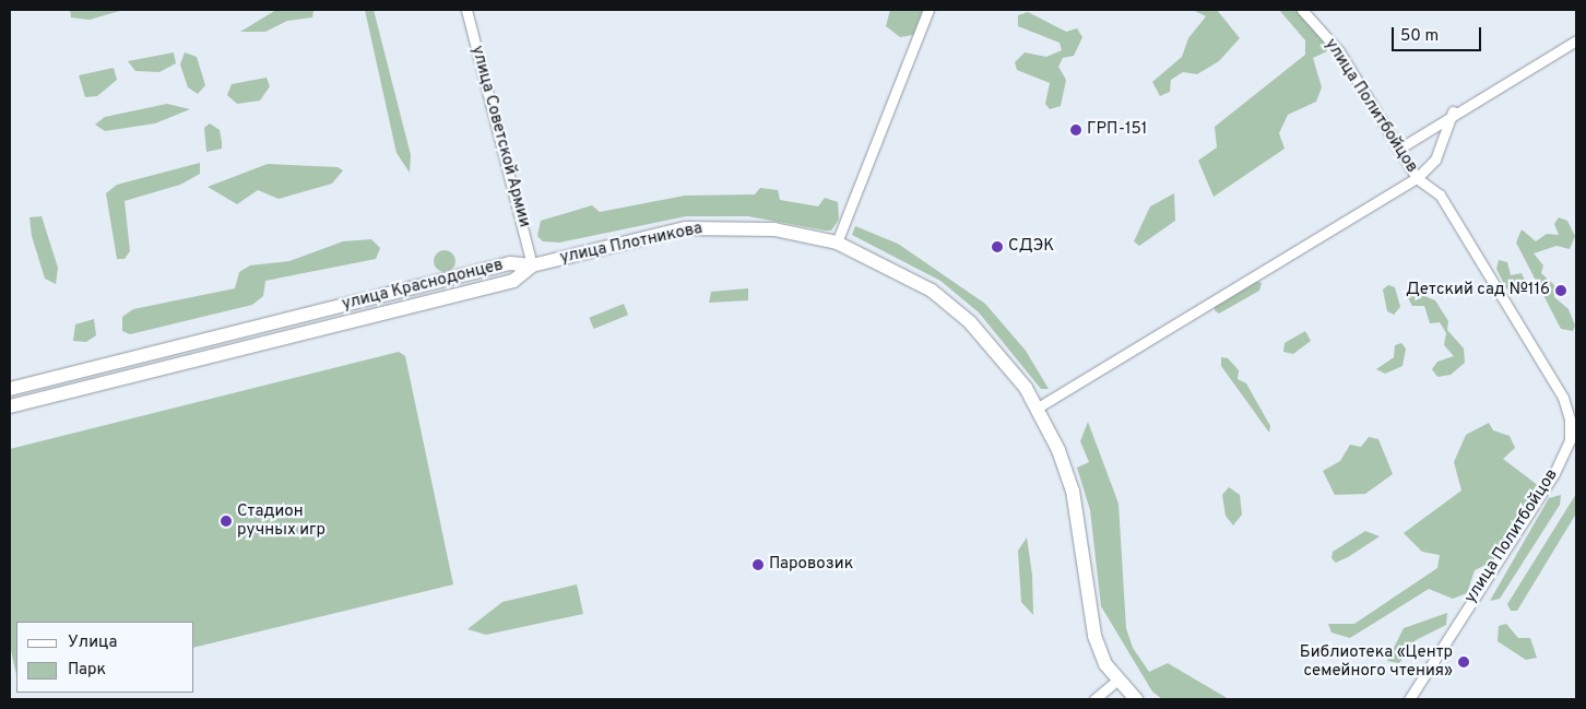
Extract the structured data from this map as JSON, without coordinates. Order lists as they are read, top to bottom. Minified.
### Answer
{"streets":{"main road":["улица Плотникова","улица Краснодонцев"],"street":["улица Политбойцов","улица Советской Армии"]},"crossings":[["улица Политбойцов","улица Плотникова"],["улица Советской Армии","улица Плотникова"],["улица Советской Армии","улица Краснодонцев"],["улица Плотникова","улица Краснодонцев"]],"places":["ГРП-151","СДЭК","Детский сад №116","Стадион ручных игр","Паровозик","Библиотека «Центр семейного чтения»"],"legend":["Улица","Парк"],"scale_bar":"50 m"}
